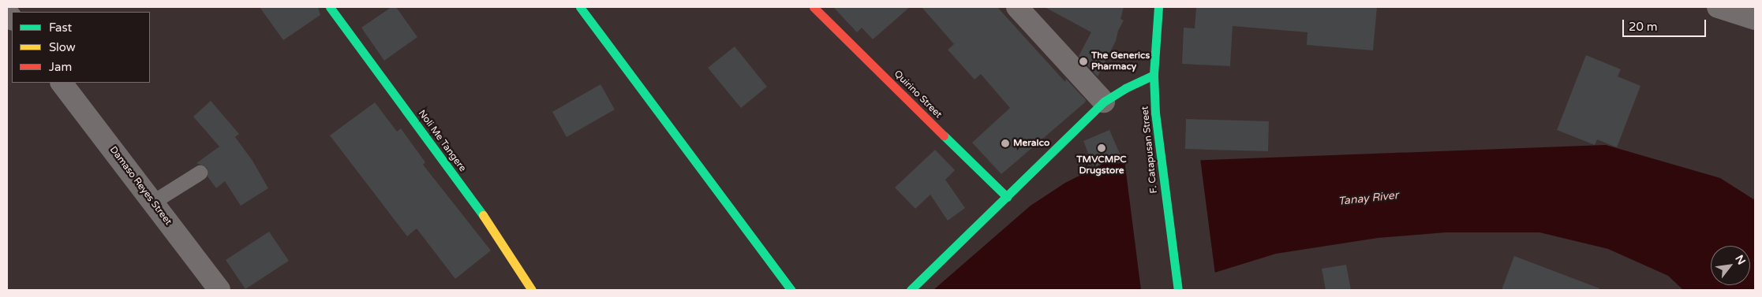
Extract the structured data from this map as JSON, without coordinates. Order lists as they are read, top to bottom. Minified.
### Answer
{"streets":{"street":["Quirino Street","Noli Me Tangere","F. Catapusan Street","Damaso Reyes Street"]},"water":["Tanay River"],"places":["The Generics Pharmacy","Meralco","TMVCMPC Drugstore"],"legend":["Fast","Slow","Jam"],"scale_bar":"20 m","north":"top right"}
